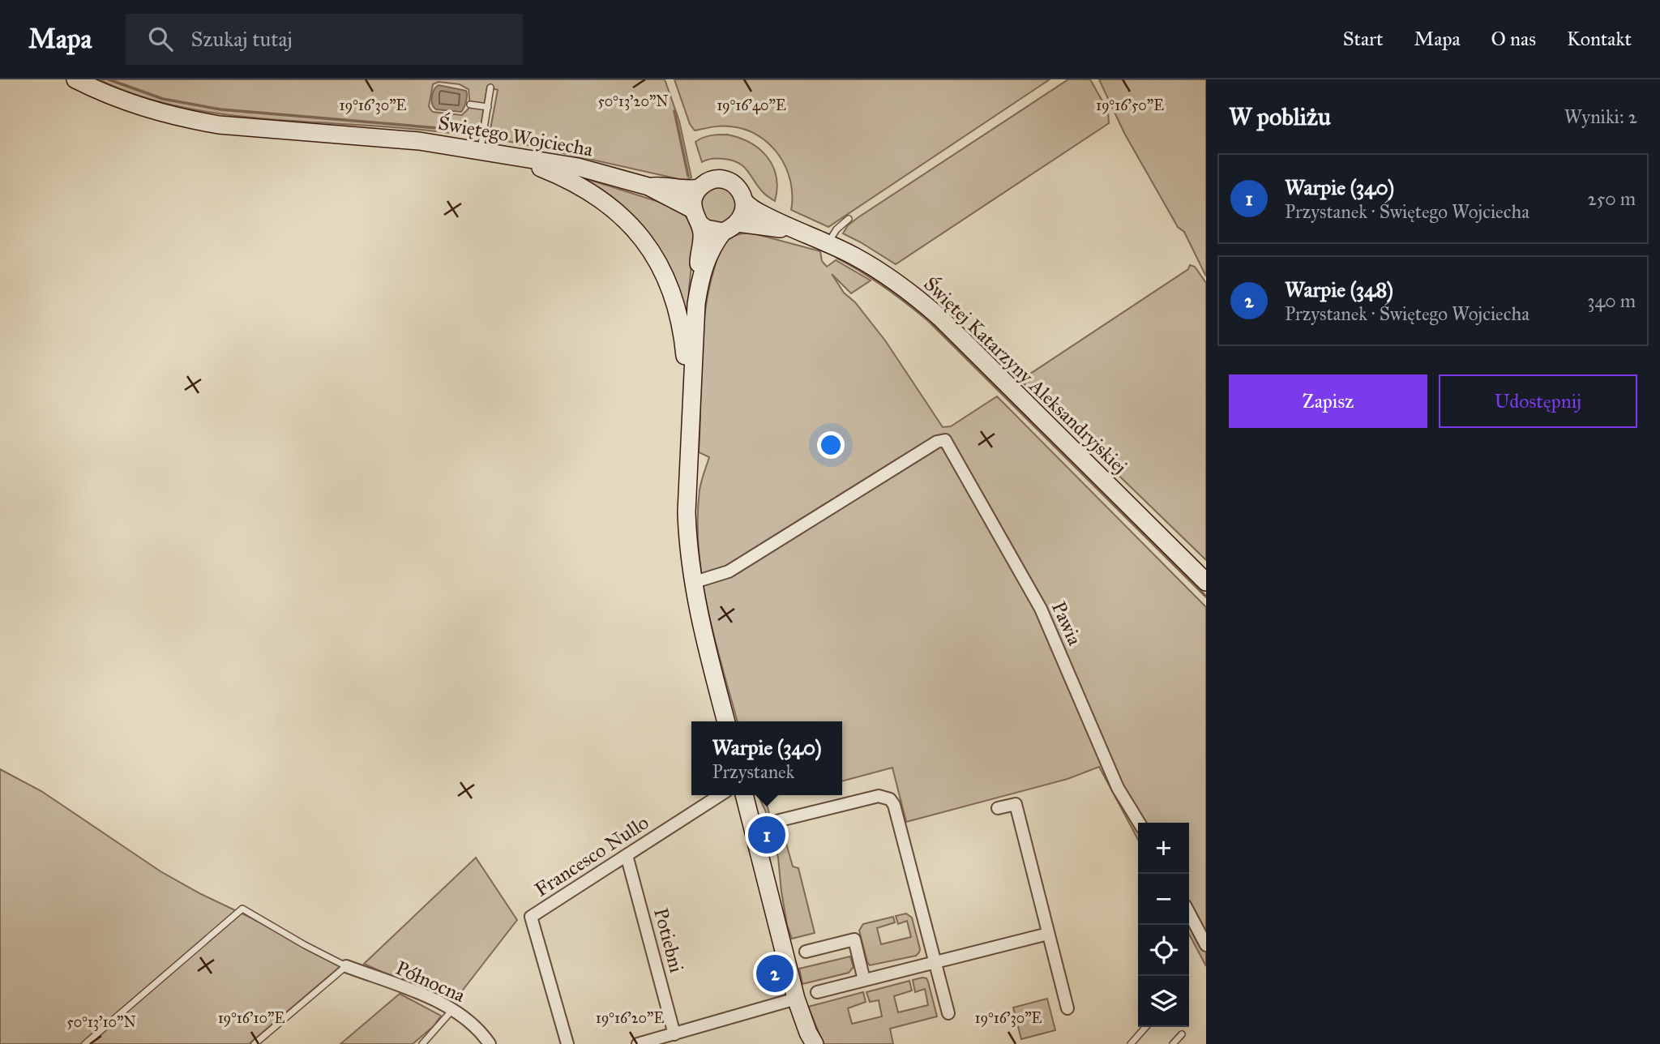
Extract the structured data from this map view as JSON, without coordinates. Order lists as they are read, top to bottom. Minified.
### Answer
{"streets":{"street":["Świętego Wojciecha","Świętej Katarzyny Aleksandryjskiej","Pawia","Francesco Nullo","Potiebni","Północna"]},"crossings":[["Świętego Wojciecha","Świętej Katarzyny Aleksandryjskiej"],["Francesco Nullo","Potiebni"]],"page":{"header":"Mapa","search":"Szukaj tutaj","nav":["Start","Mapa","O nas","Kontakt"],"heading":["W pobliżu","Wyniki: 2"],"list":[{"mark":"1","name":"Warpie (340)","note":"Przystanek · Świętego Wojciecha","value":"250 m"},{"mark":"2","name":"Warpie (348)","note":"Przystanek · Świętego Wojciecha","value":"340 m"}],"buttons":["Zapisz","Udostępnij"],"popup":["Warpie (340)","Przystanek"],"pins":["1","2"],"map_buttons":["+","−"]},"coordinates":["50°13'20\"N","19°16'30\"E","19°16'40\"E","19°16'50\"E","19°16'10\"E","19°16'20\"E","50°13'10\"N"]}
